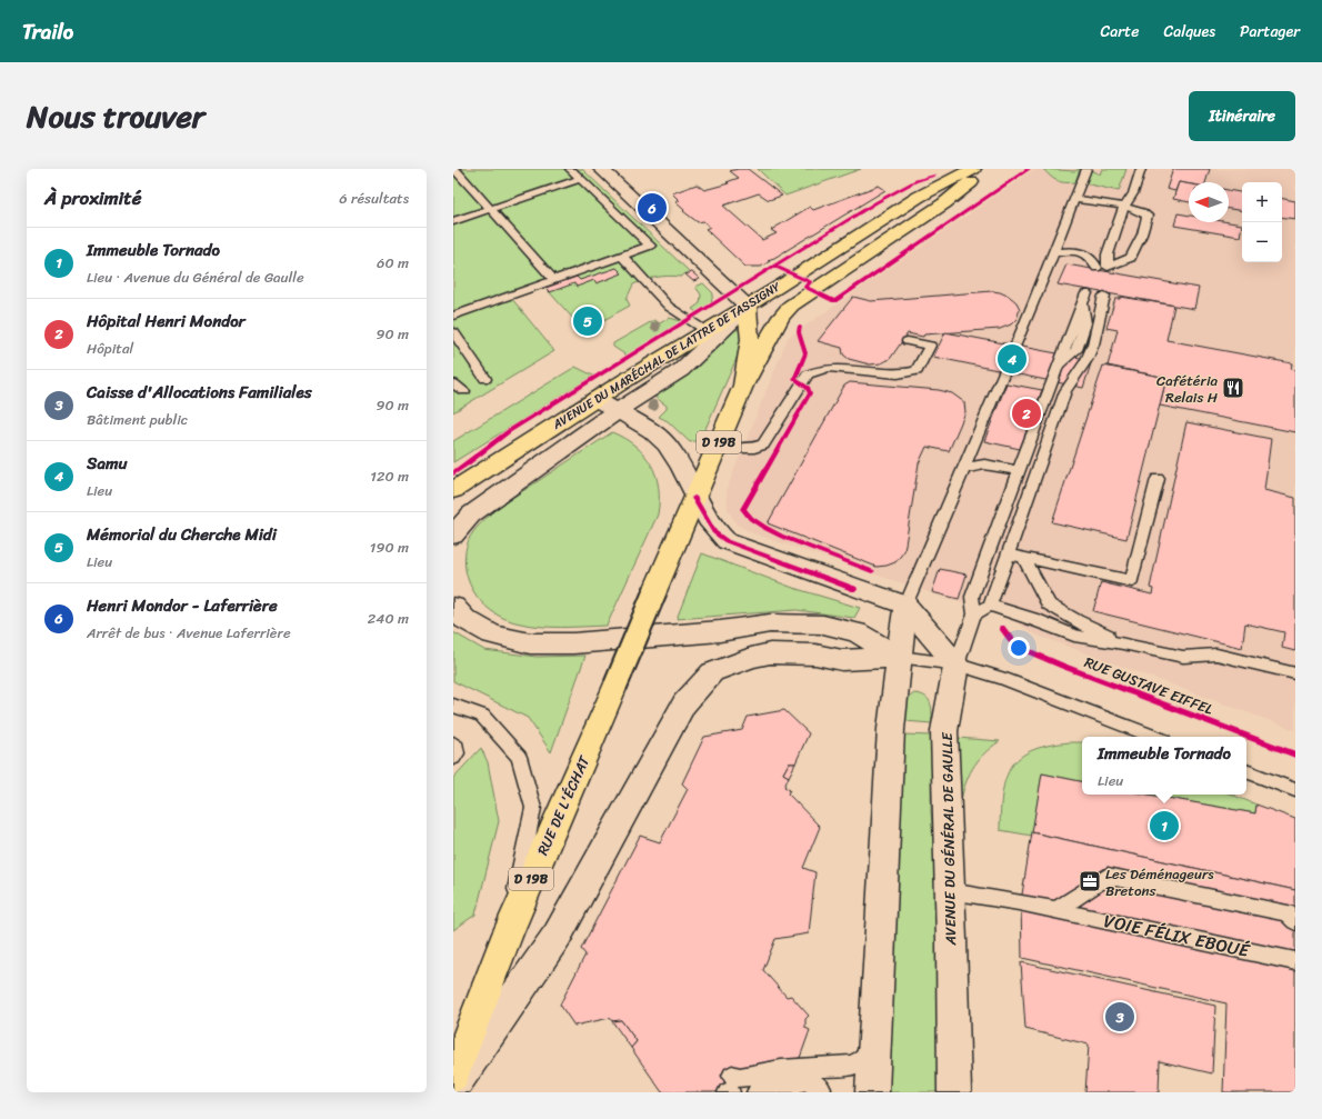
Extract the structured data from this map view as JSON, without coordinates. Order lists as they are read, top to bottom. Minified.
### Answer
{"streets":{"main road":["AVENUE DU MARÉCHAL DE LATTRE DE TASSIGNY","D 19B","RUE DE L'ÉCHAT","AVENUE DU GÉNÉRAL DE GAULLE"],"lane":["VOIE FÉLIX EBOUÉ"],"cycle path":["RUE GUSTAVE EIFFEL"]},"crossings":[["AVENUE DU MARÉCHAL DE LATTRE DE TASSIGNY","D 19B"],["D 19B","RUE DE L'ÉCHAT"],["AVENUE DU GÉNÉRAL DE GAULLE","VOIE FÉLIX EBOUÉ"]],"places":{"restaurant":["Cafétéria Relais H"],"office":["Les Déménageurs Bretons"]},"north":"left","page":{"header":"Trailo","nav":["Carte","Calques","Partager"],"title":"Nous trouver","buttons":"Itinéraire","heading":["À proximité","6 résultats"],"map_buttons":["+","−"],"pins":["6","5","4","2","1","3"],"list":[{"mark":"1","name":"Immeuble Tornado","note":"Lieu · Avenue du Général de Gaulle","value":"60 m"},{"mark":"2","name":"Hôpital Henri Mondor","note":"Hôpital","value":"90 m"},{"mark":"3","name":"Caisse d'Allocations Familiales","note":"Bâtiment public","value":"90 m"},{"mark":"4","name":"Samu","note":"Lieu","value":"120 m"},{"mark":"5","name":"Mémorial du Cherche Midi","note":"Lieu","value":"190 m"},{"mark":"6","name":"Henri Mondor - Laferrière","note":"Arrêt de bus · Avenue Laferrière","value":"240 m"}],"popup":["Immeuble Tornado","Lieu"]}}
